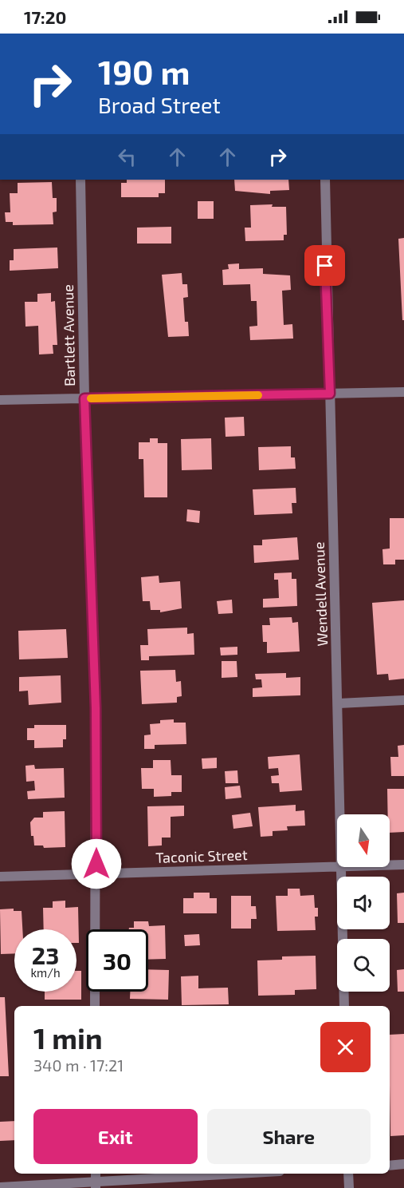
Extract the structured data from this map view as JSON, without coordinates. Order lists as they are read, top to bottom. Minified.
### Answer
{"streets":{"street":["Bartlett Avenue","Wendell Avenue","Taconic Street"]},"crossings":[["Bartlett Avenue","Taconic Street"],["Wendell Avenue","Taconic Street"]],"north":"bottom","page":{"status":"17:20","turn":["190 m","Broad Street"],"speed":"23 km/h","limit":"30","heading":["1 min","340 m · 17:21"],"buttons":["Exit","Share"]}}
